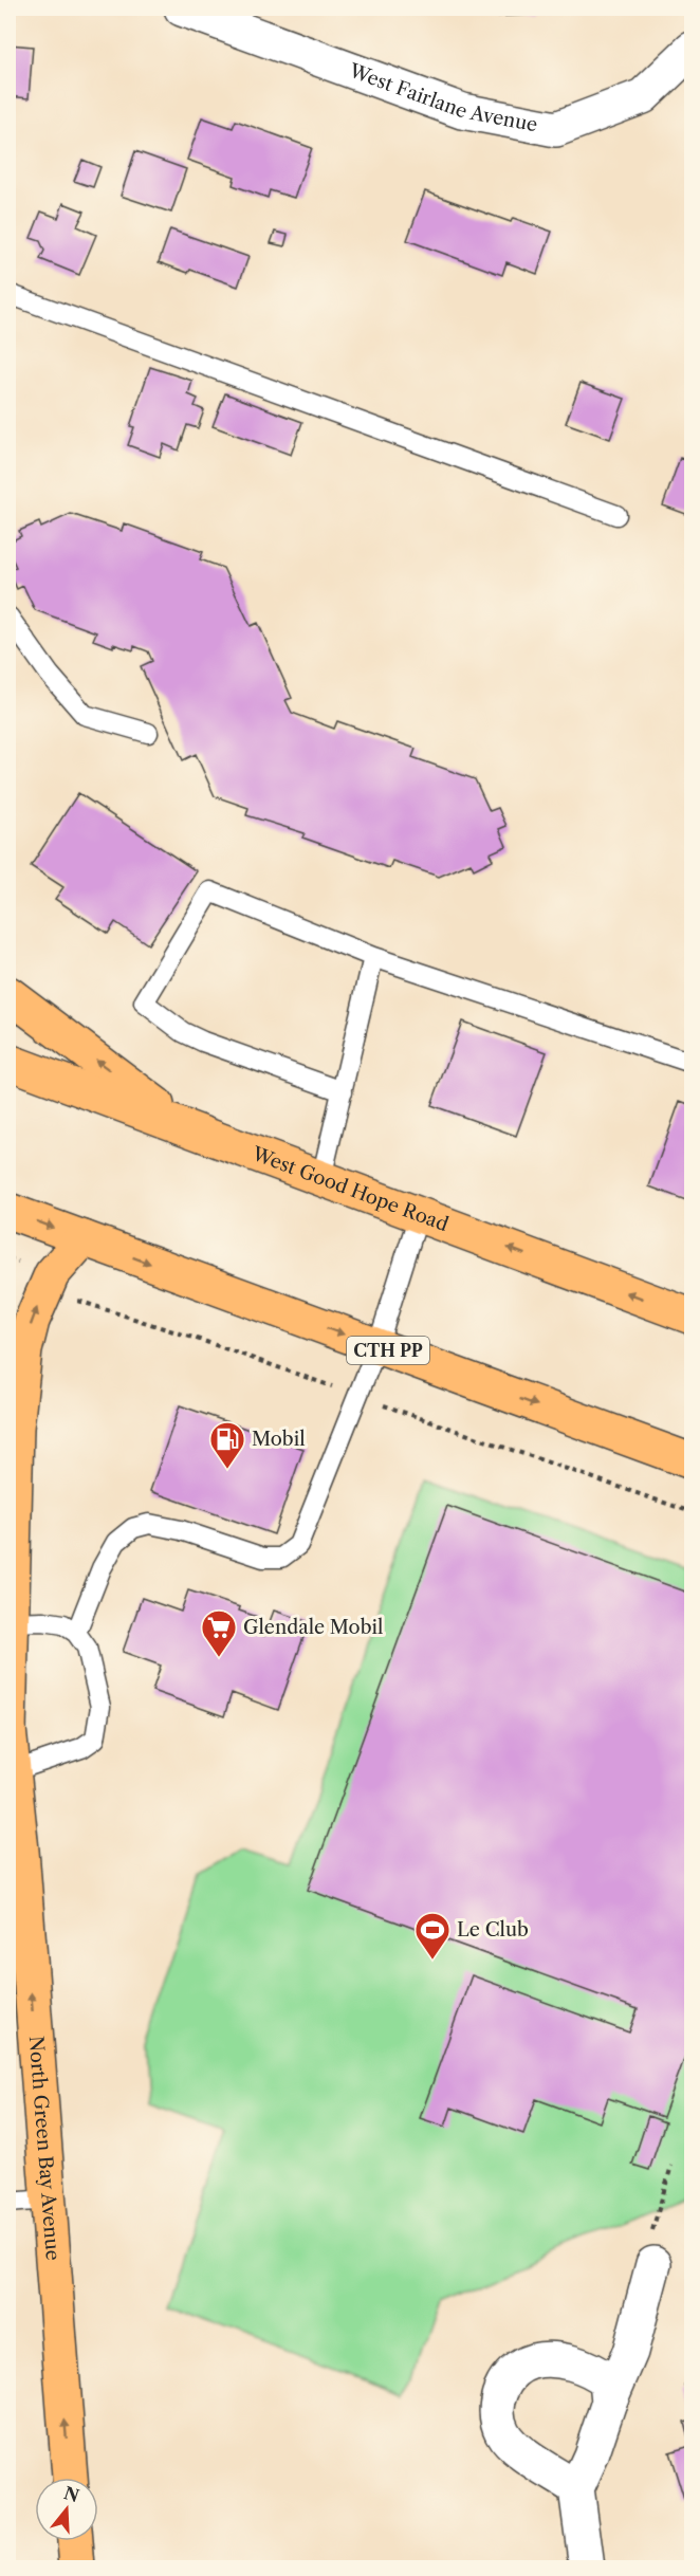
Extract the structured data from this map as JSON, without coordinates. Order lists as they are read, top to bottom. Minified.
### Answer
{"streets":{"main road":["West Good Hope Road","CTH PP","North Green Bay Avenue"],"street":["West Fairlane Avenue"]},"crossings":[["CTH PP","North Green Bay Avenue"]],"one_way":["North Green Bay Avenue"],"places":{"fuel station":["Mobil"],"supermarket":["Glendale Mobil"],"sports":["Le Club"]},"north":"top"}
